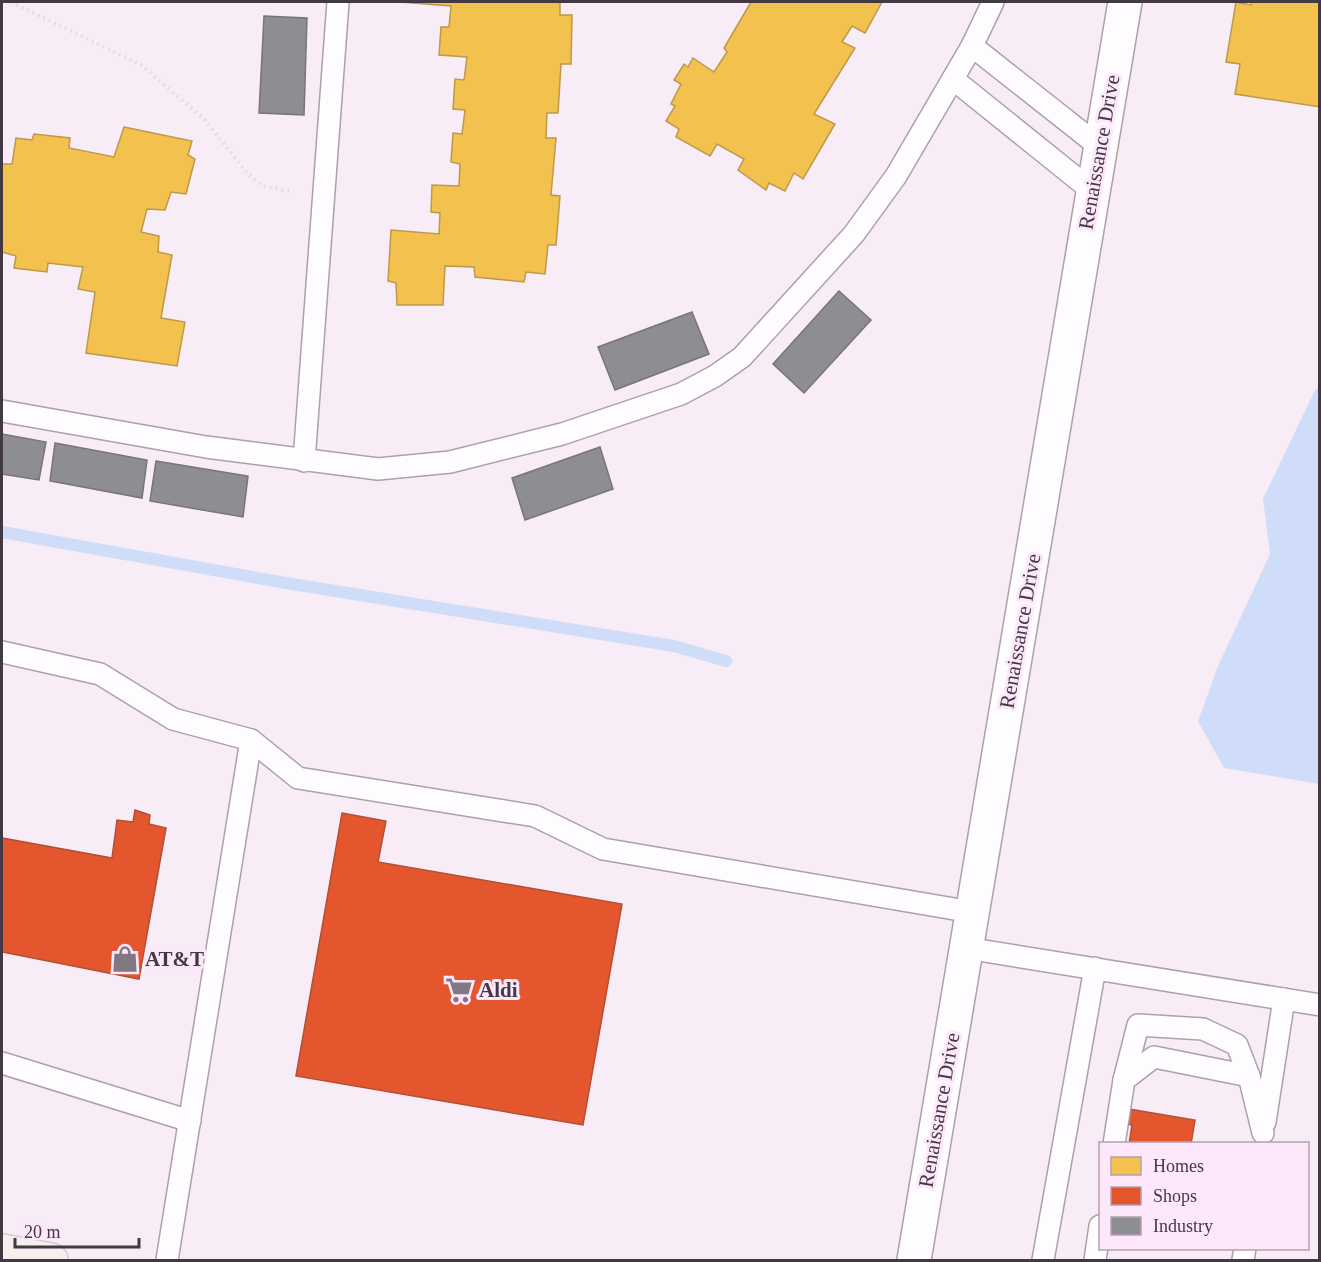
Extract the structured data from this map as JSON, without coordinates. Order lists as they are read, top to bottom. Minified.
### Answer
{"streets":{"street":["Renaissance Drive"]},"places":{"shop":["AT&T"],"supermarket":["Aldi"]},"legend":["Homes","Shops","Industry"],"scale_bar":"20 m"}
